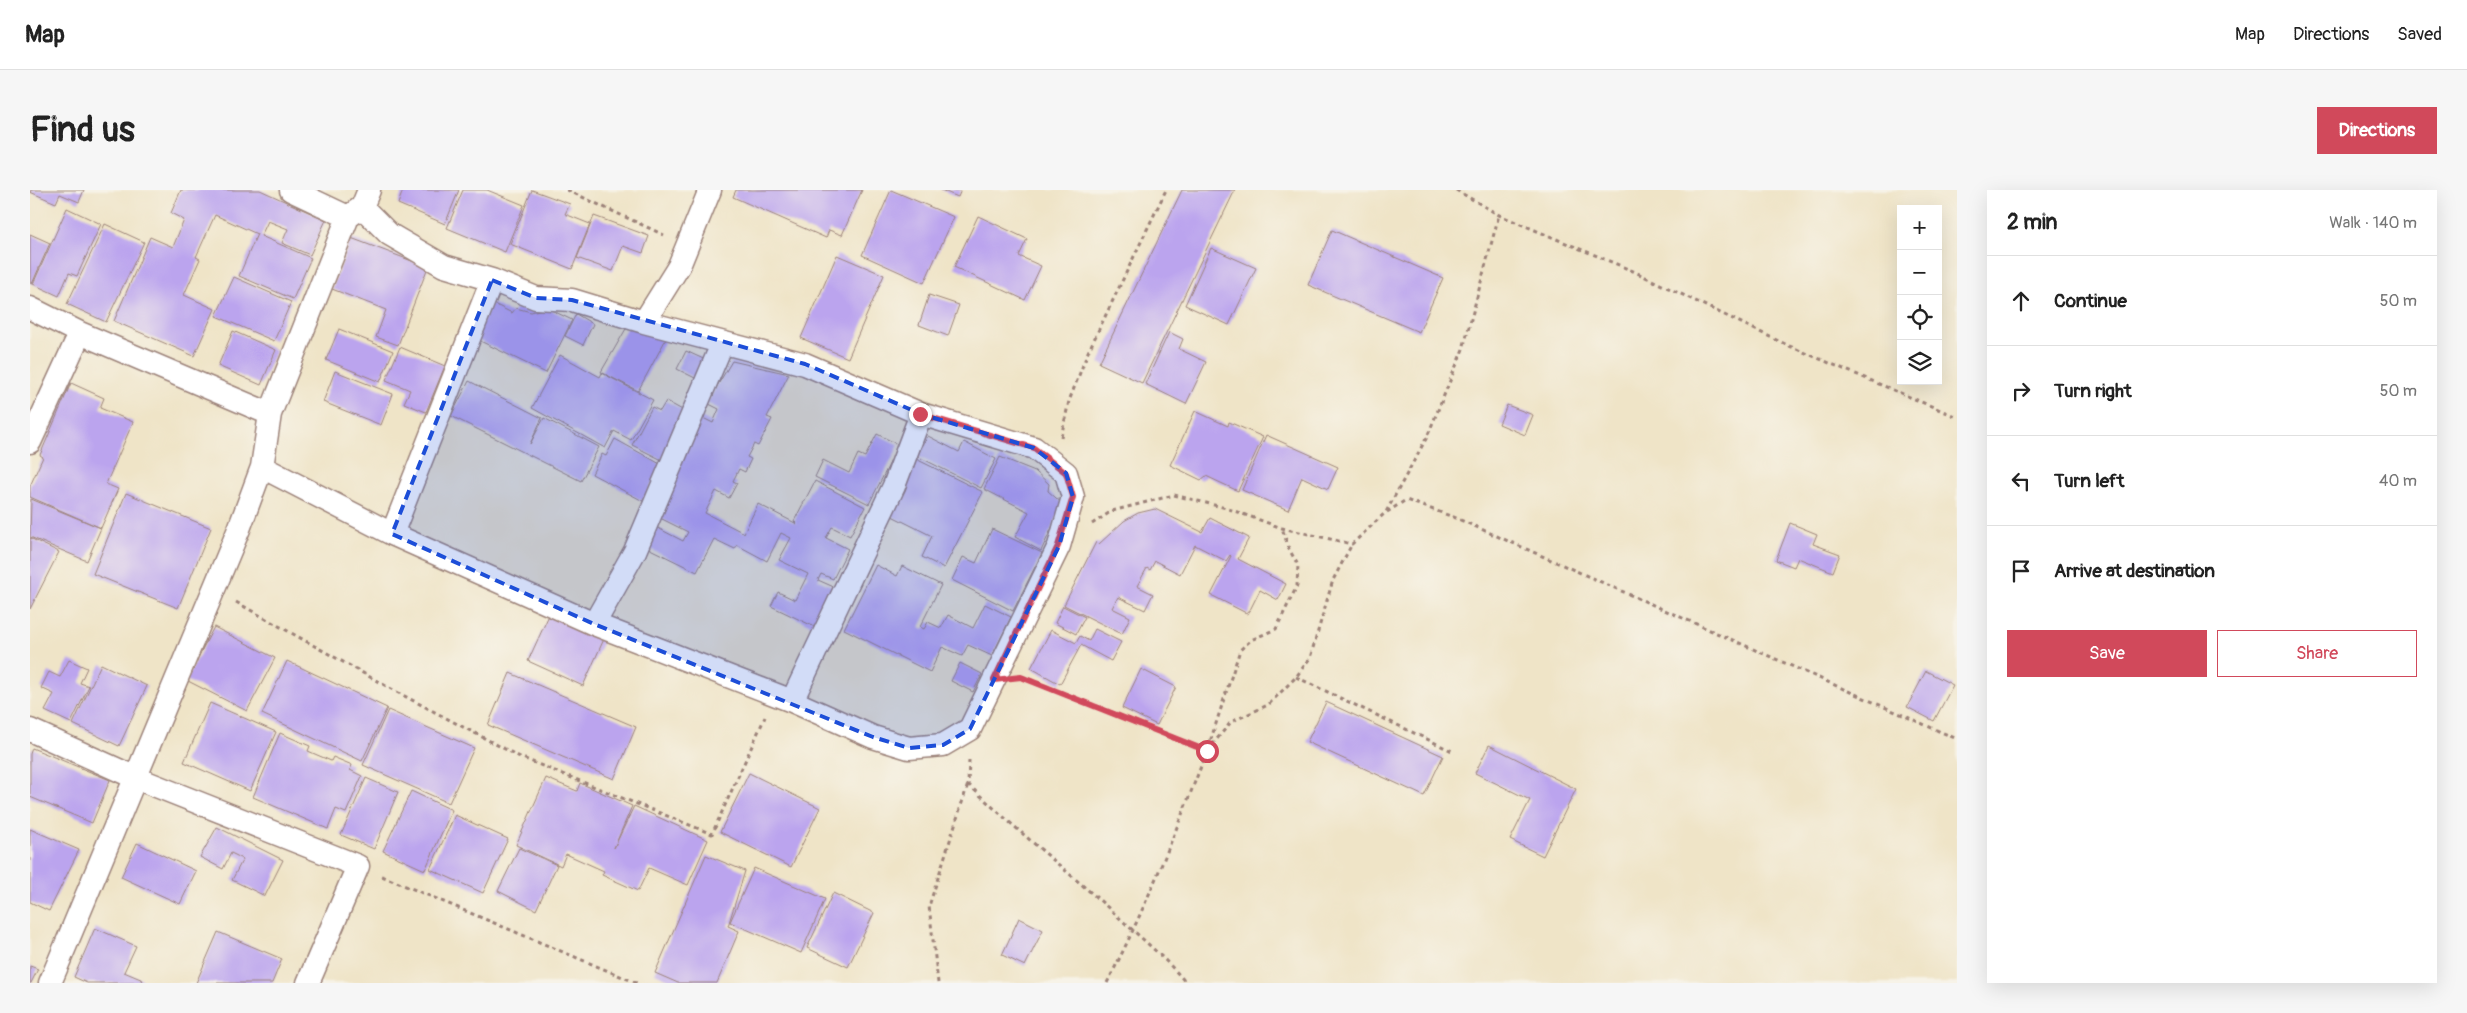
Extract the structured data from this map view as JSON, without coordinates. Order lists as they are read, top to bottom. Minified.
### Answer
{"page":{"header":"Map","nav":["Map","Directions","Saved"],"buttons":["Directions",["Save","Share"]],"title":"Find us","heading":["2 min","Walk · 140 m"],"map_buttons":["+","−"],"list":[["Continue","50 m"],["Turn right","50 m"],["Turn left","40 m"],"Arrive at destination"]}}
